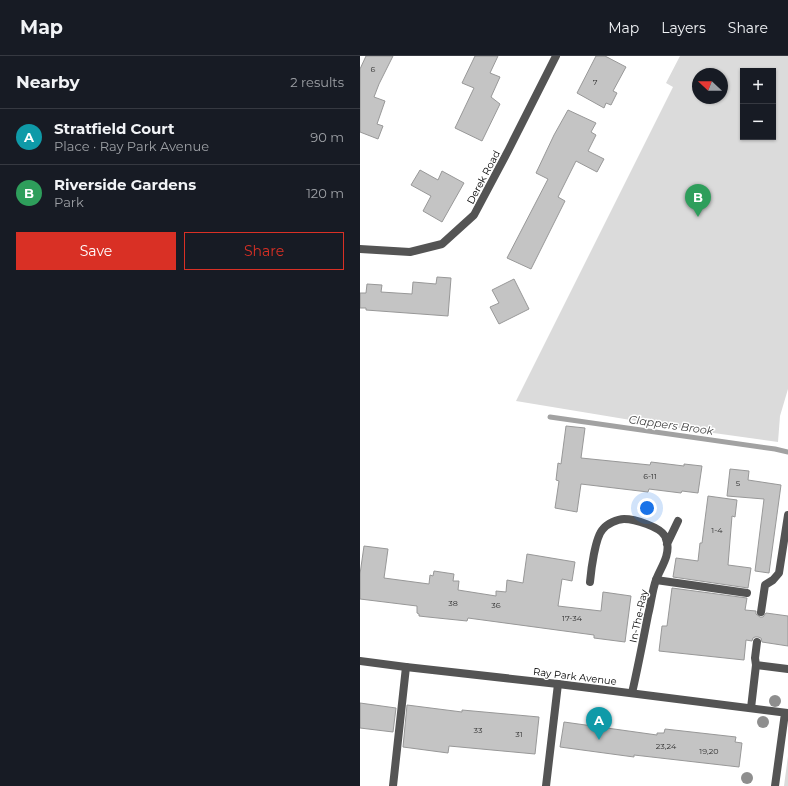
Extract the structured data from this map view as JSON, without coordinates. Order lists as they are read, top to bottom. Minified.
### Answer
{"streets":{"street":["Derek Road","In-The-Ray","Ray Park Avenue"]},"crossings":[["In-The-Ray","Ray Park Avenue"]],"water":["Clappers Brook"],"house_numbers":["6","7","6-11","5","1-4","38","36","17-34","33","31","23,24","19,20"],"north":"left","page":{"header":"Map","nav":["Map","Layers","Share"],"heading":["Nearby","2 results"],"map_buttons":["+","−"],"list":[{"mark":"A","name":"Stratfield Court","note":"Place · Ray Park Avenue","value":"90 m"},{"mark":"B","name":"Riverside Gardens","note":"Park","value":"120 m"}],"pins":["B","A"],"buttons":["Save","Share"]}}
